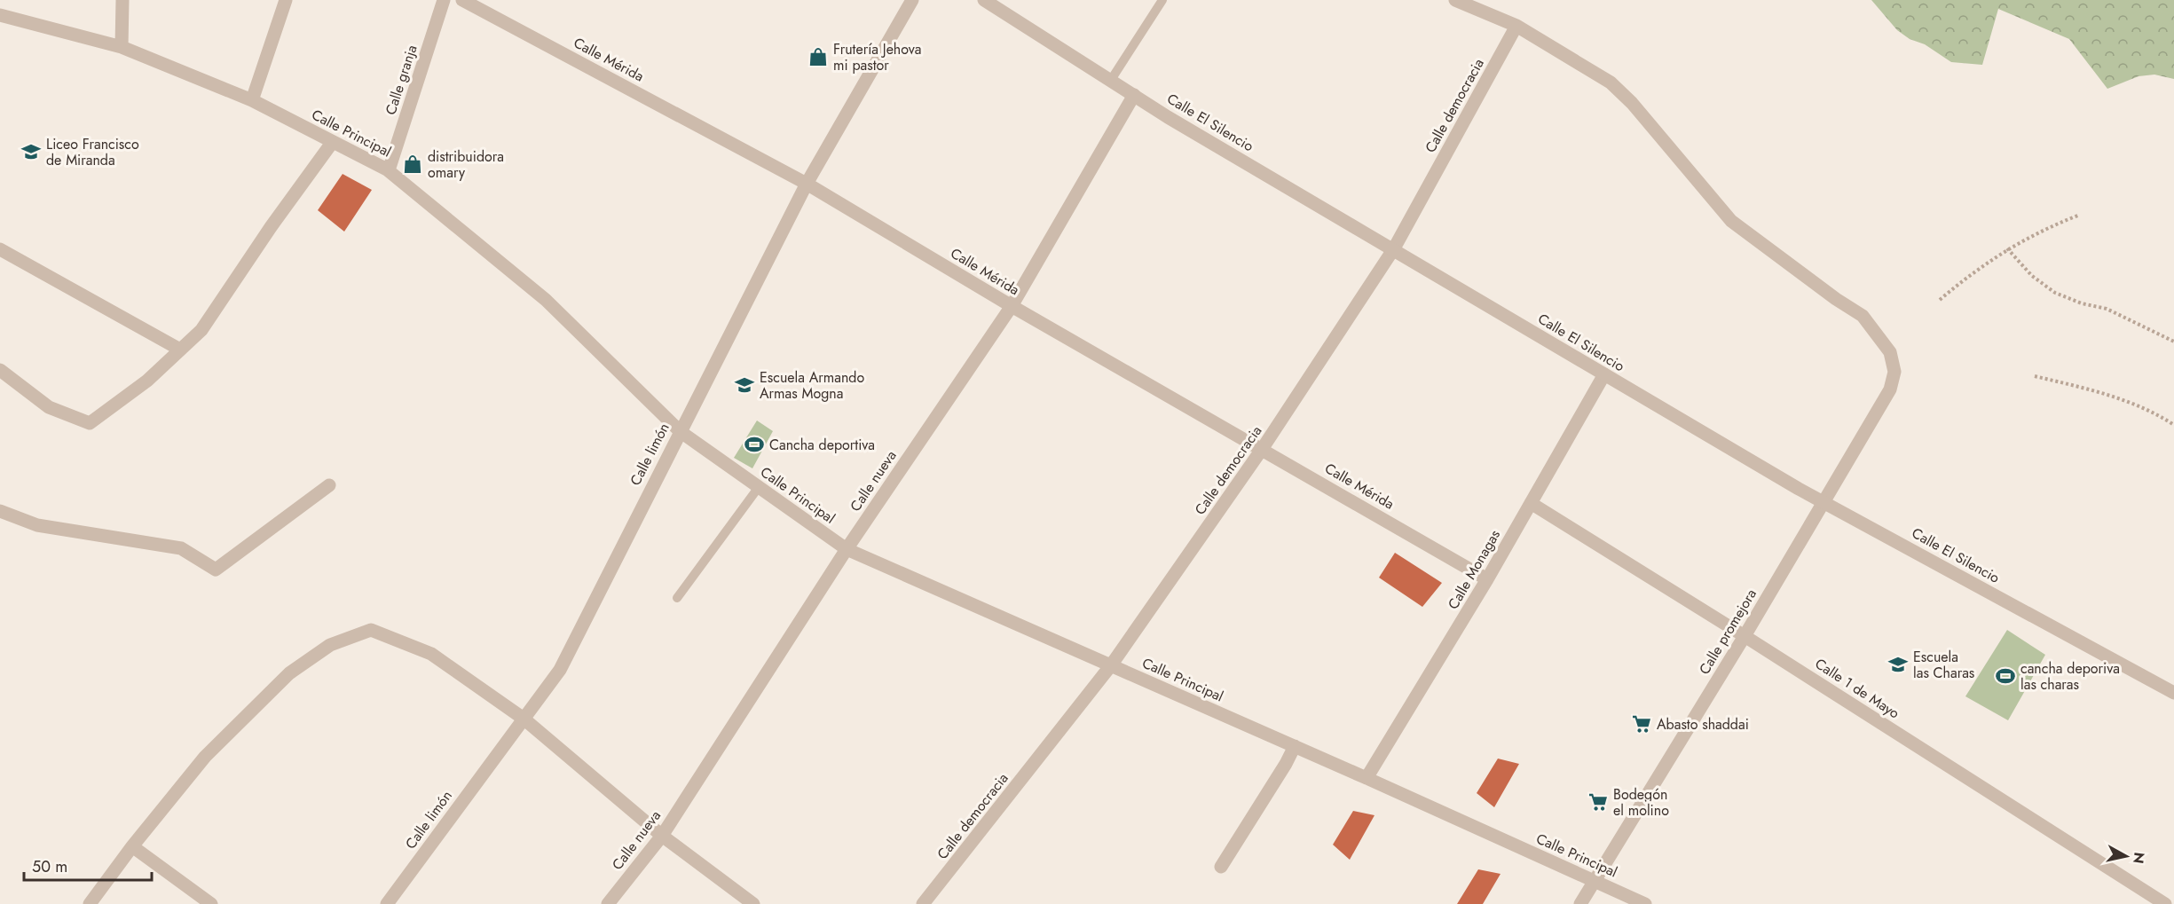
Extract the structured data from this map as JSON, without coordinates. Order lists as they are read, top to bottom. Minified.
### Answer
{"streets":{"street":["Calle Mérida","Calle granja","Calle democracia","Calle El Silencio","Calle Principal","Calle limón","Calle nueva","Calle Monagas","Calle promejora","Calle 1 de Mayo"]},"crossings":[["Calle Mérida","Calle democracia"],["Calle Mérida","Calle limón"],["Calle Mérida","Calle nueva"],["Calle Mérida","Calle Monagas"],["Calle granja","Calle Principal"],["Calle democracia","Calle El Silencio"],["Calle democracia","Calle Principal"],["Calle democracia","Calle promejora"],["Calle El Silencio","Calle nueva"],["Calle El Silencio","Calle Monagas"],["Calle El Silencio","Calle promejora"],["Calle Principal","Calle limón"],["Calle Principal","Calle nueva"],["Calle Principal","Calle Monagas"],["Calle Principal","Calle promejora"],["Calle Monagas","Calle 1 de Mayo"],["Calle promejora","Calle 1 de Mayo"]],"places":{"shop":["Frutería Jehova mi pastor","distribuidora omary"],"school or university":["Liceo Francisco de Miranda","Escuela Armando Armas Mogna","Escuela las Charas"],"sports":["Cancha deportiva","cancha deporiva las charas"],"supermarket":["Abasto shaddai","Bodegón el molino"]},"scale_bar":"50 m","north":"right"}
